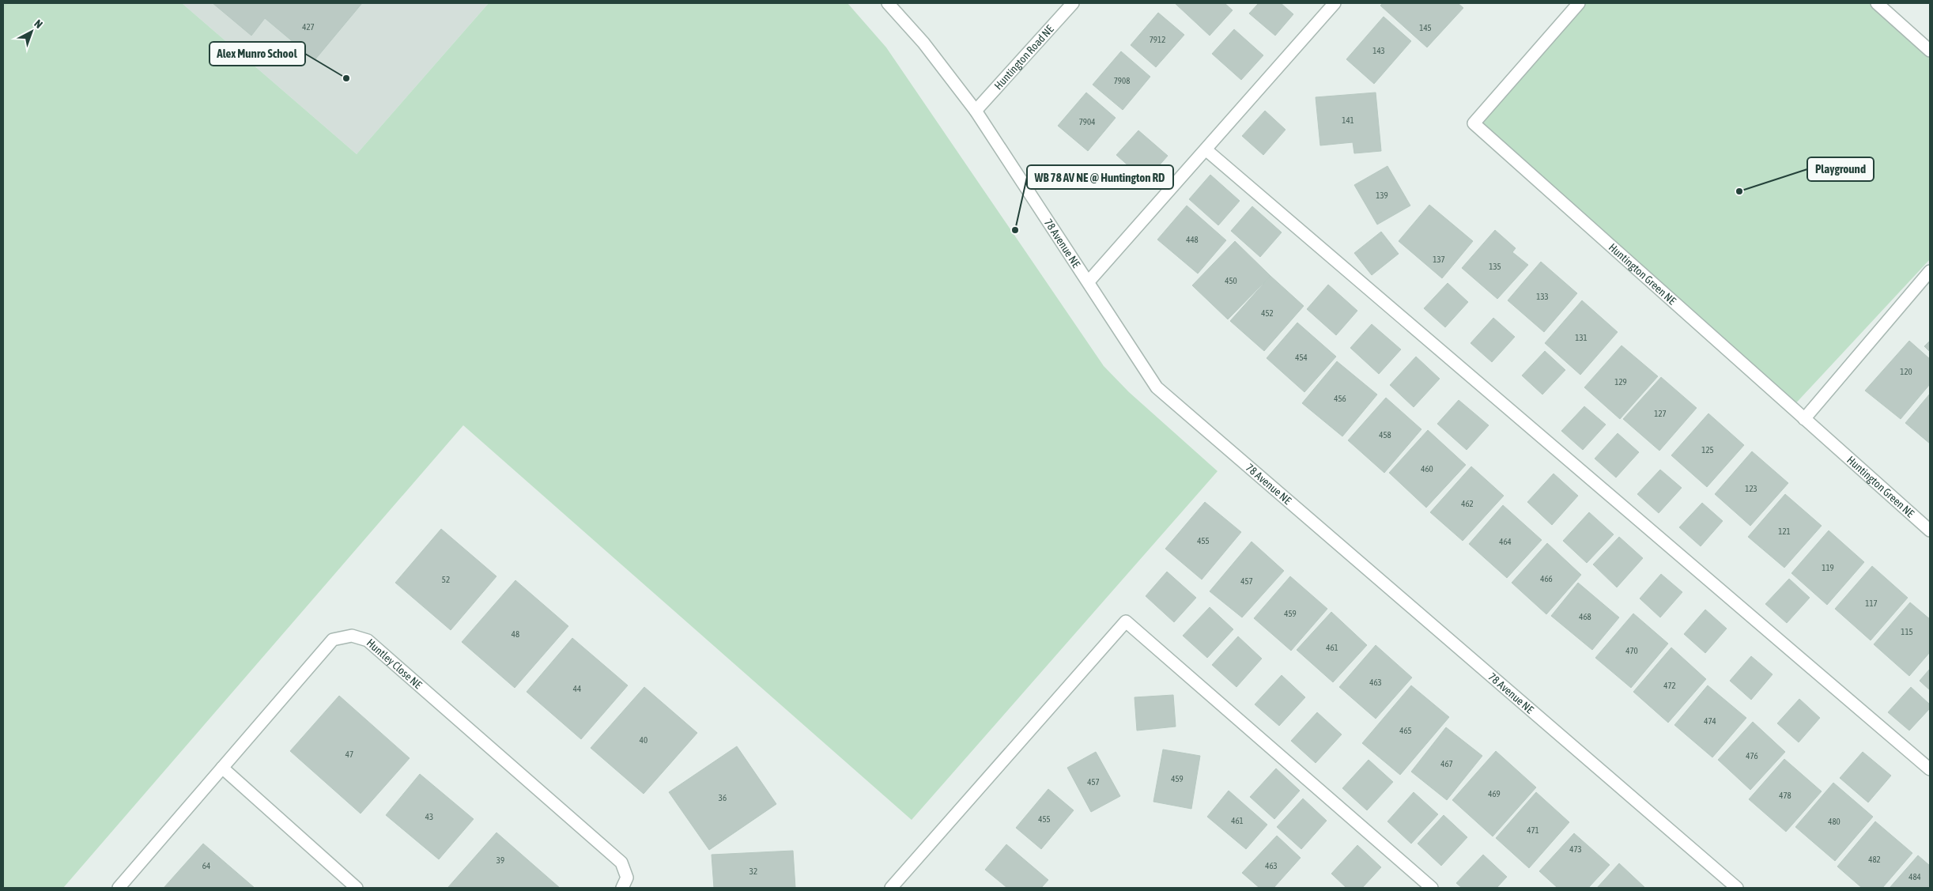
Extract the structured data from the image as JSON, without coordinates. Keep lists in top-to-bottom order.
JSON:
{
  "streets": {
    "street": [
      "Huntington Road NE",
      "78 Avenue NE",
      "Huntington Green NE",
      "Huntley Close NE"
    ]
  },
  "crossings": [
    ["Huntington Road NE", "78 Avenue NE"]
  ],
  "places": ["Alex Munro School", "Playground", "WB 78 AV NE @ Huntington RD"],
  "house_numbers": [
    "427",
    "145",
    "7912",
    "143",
    "7908",
    "141",
    "7904",
    "139",
    "448",
    "137",
    "135",
    "450",
    "133",
    "452",
    "131",
    "454",
    "120",
    "129",
    "456",
    "127",
    "458",
    "125",
    "460",
    "123",
    "462",
    "121",
    "455",
    "464",
    "119",
    "466",
    "52",
    "457",
    "117",
    "459",
    "468",
    "115",
    "48",
    "461",
    "470",
    "463",
    "472",
    "44",
    "474",
    "465",
    "40",
    "47",
    "476",
    "467",
    "459",
    "457",
    "469",
    "478",
    "36",
    "43",
    "455",
    "461",
    "480",
    "471",
    "473",
    "482",
    "39",
    "64",
    "463",
    "32",
    "484"
  ],
  "north": "top right"
}
